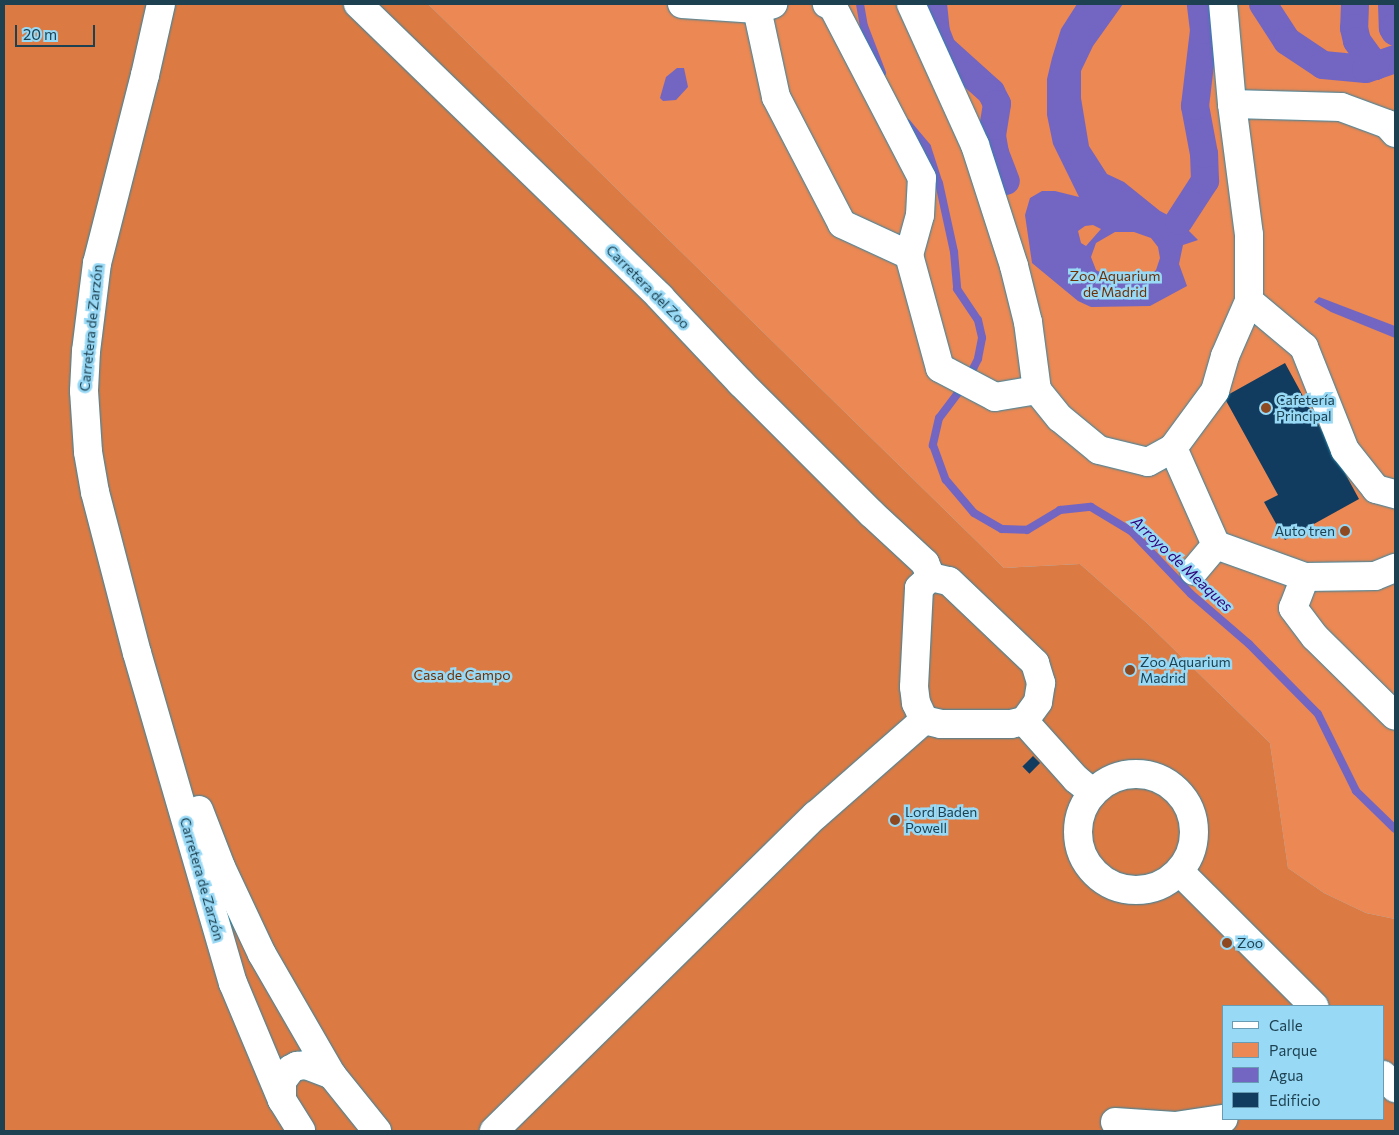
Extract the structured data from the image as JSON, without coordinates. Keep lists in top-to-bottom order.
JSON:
{
  "streets": {
    "street": ["Carretera del Zoo", "Carretera de Zarzón"]
  },
  "water": ["Arroyo de Meaques"],
  "parks": ["Zoo Aquarium de Madrid", "Casa de Campo"],
  "places": [
    "Cafetería Principal",
    "Auto tren",
    "Zoo Aquarium Madrid",
    "Lord Baden Powell",
    "Zoo"
  ],
  "legend": [
    "Calle",
    "Parque",
    "Agua",
    "Edificio"
  ],
  "scale_bar": "20 m"
}
